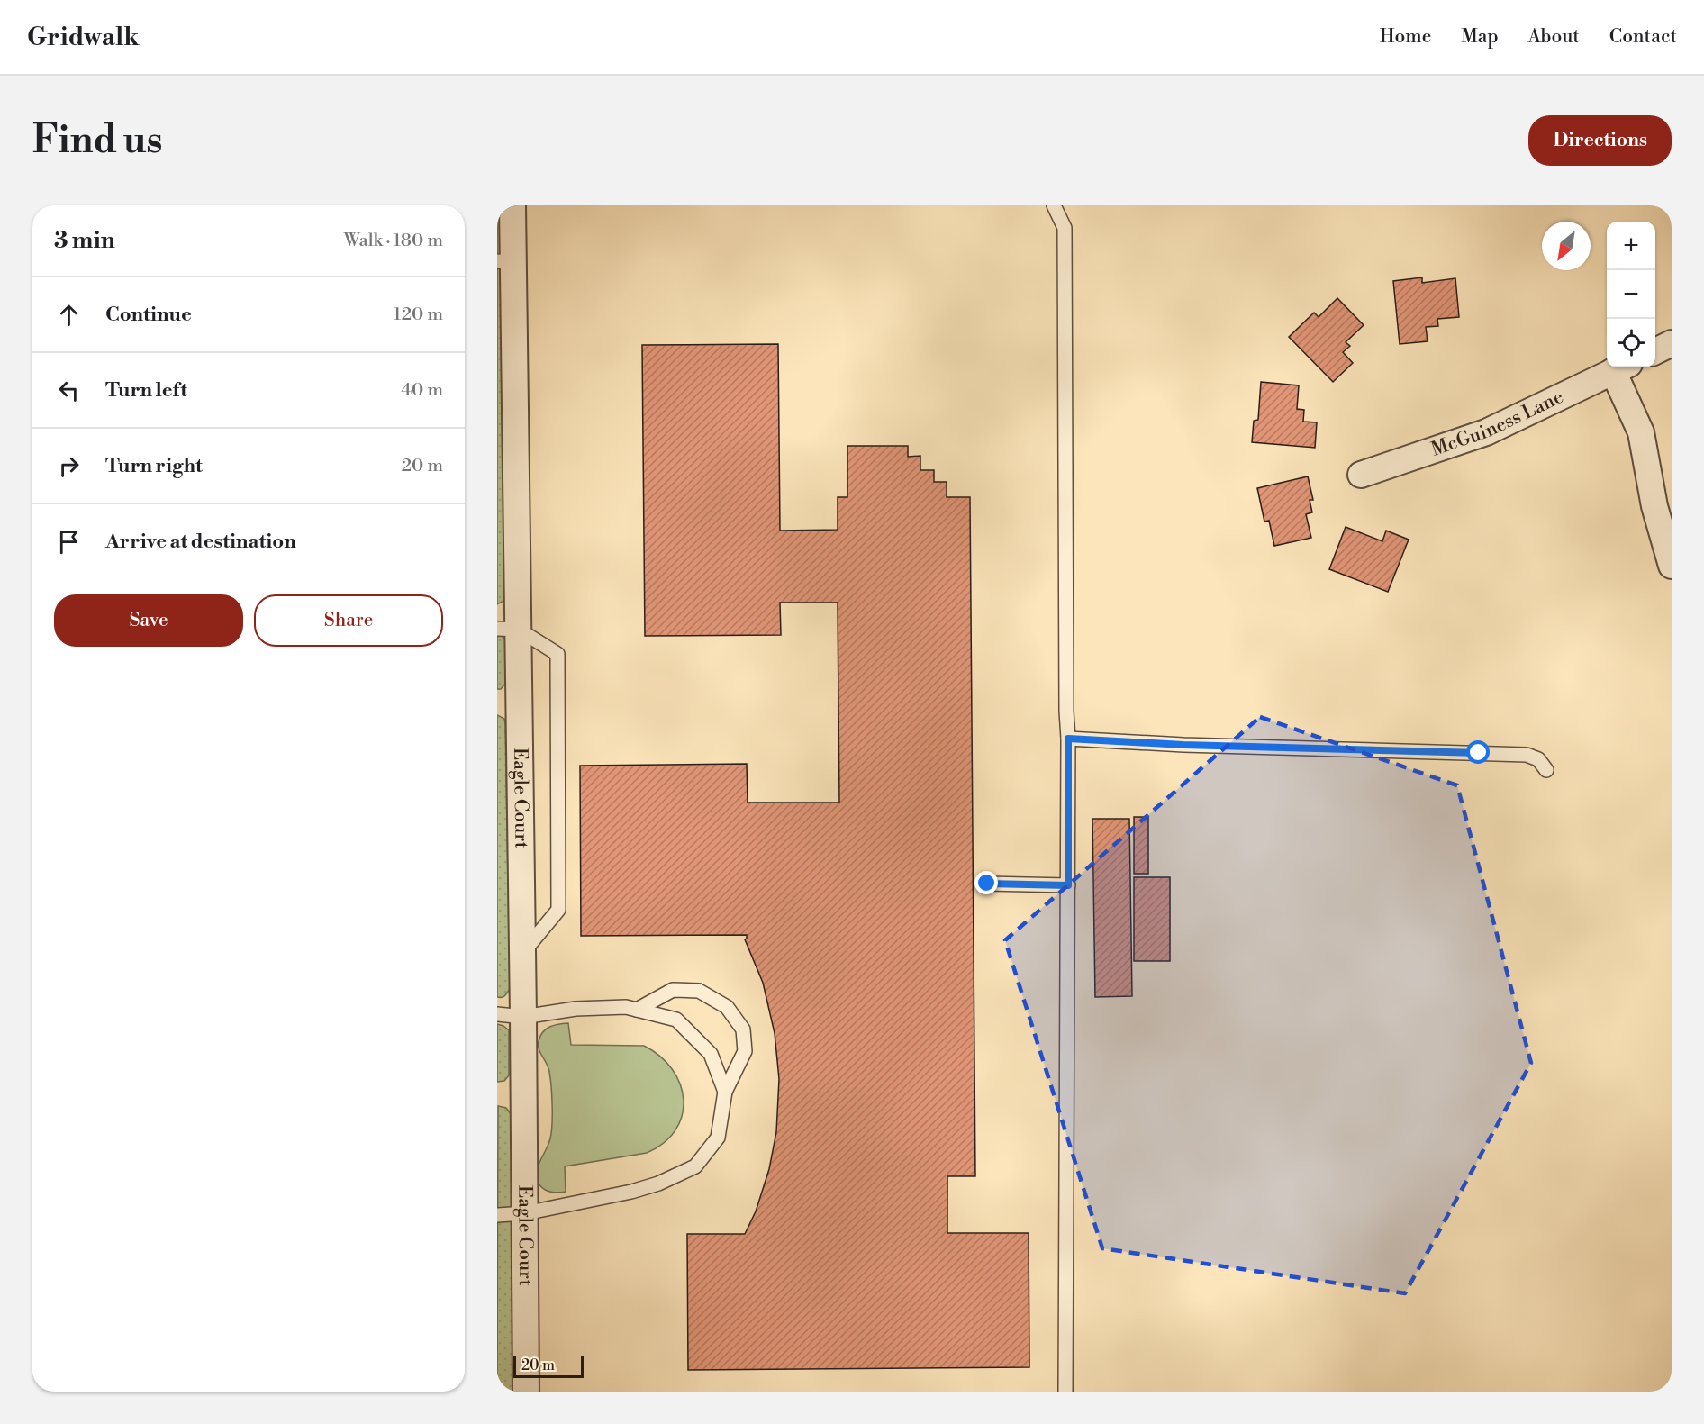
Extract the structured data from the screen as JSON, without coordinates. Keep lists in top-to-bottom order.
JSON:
{
  "streets": {
    "street": ["McGuiness Lane", "Eagle Court"]
  },
  "scale_bar": "20 m",
  "north": "bottom left",
  "page": {
    "header": "Gridwalk",
    "nav": [
      "Home",
      "Map",
      "About",
      "Contact"
    ],
    "buttons": [
      "Directions",
      ["Save", "Share"]
    ],
    "title": "Find us",
    "heading": ["3 min", "Walk · 180 m"],
    "map_buttons": ["+", "−"],
    "list": [
      ["Continue", "120 m"],
      ["Turn left", "40 m"],
      ["Turn right", "20 m"],
      "Arrive at destination"
    ],
    "scale": "20 m"
  }
}
